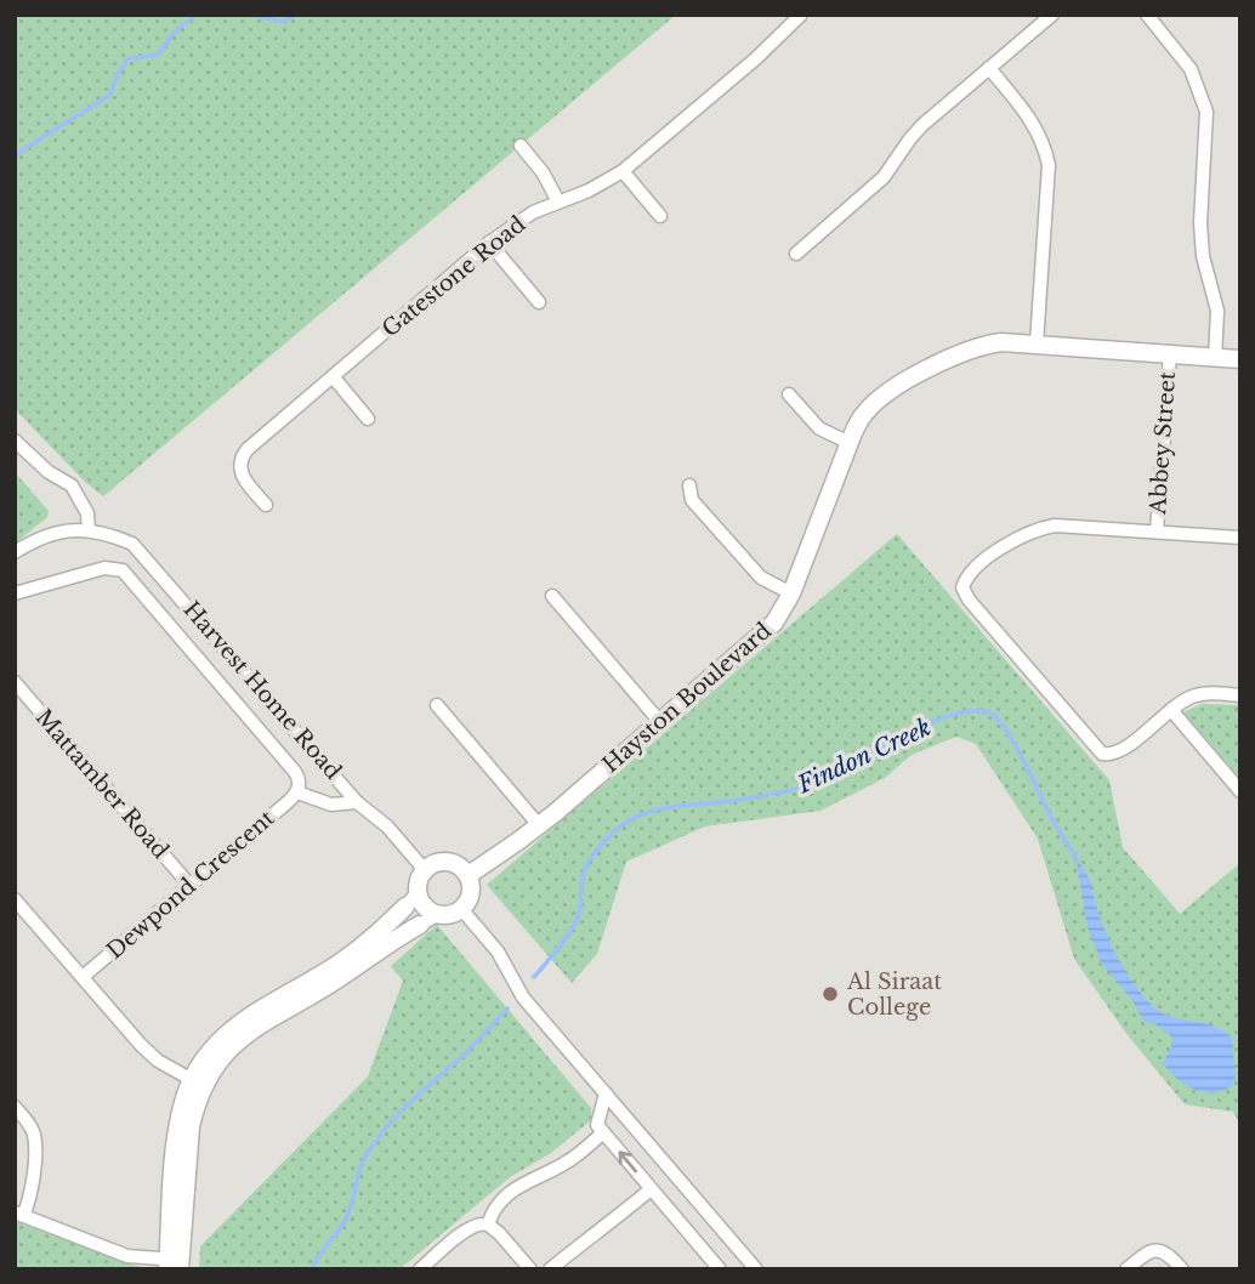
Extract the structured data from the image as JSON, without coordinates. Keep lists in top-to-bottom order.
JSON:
{
  "streets": {
    "street": [
      "Gatestone Road",
      "Abbey Street",
      "Harvest Home Road",
      "Hayston Boulevard",
      "Mattamber Road",
      "Dewpond Crescent"
    ]
  },
  "crossings": [
    ["Abbey Street", "Hayston Boulevard"],
    ["Harvest Home Road", "Hayston Boulevard"],
    ["Mattamber Road", "Dewpond Crescent"]
  ],
  "water": ["Findon Creek"],
  "places": ["Al Siraat College"]
}
